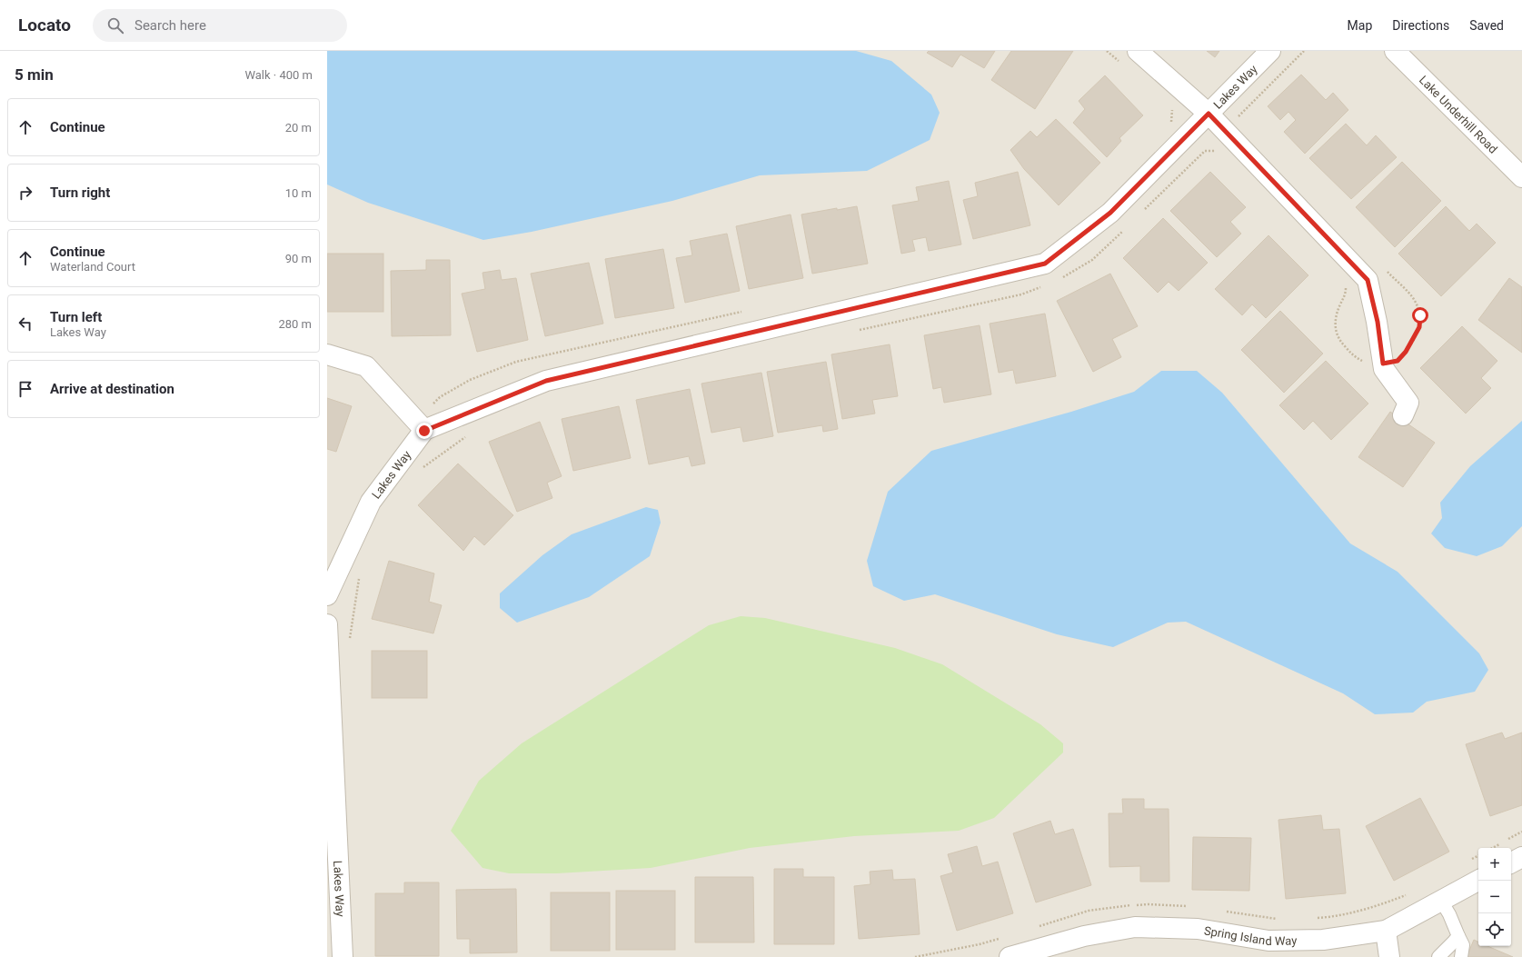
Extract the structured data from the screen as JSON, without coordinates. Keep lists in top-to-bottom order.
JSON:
{
  "streets": {
    "street": ["Lakes Way", "Lake Underhill Road", "Spring Island Way"]
  },
  "page": {
    "header": "Locato",
    "search": "Search here",
    "nav": ["Map", "Directions", "Saved"],
    "heading": ["5 min", "Walk · 400 m"],
    "list": [
      ["Continue", "20 m"],
      ["Turn right", "10 m"],
      ["Continue", "Waterland Court", "90 m"],
      ["Turn left", "Lakes Way", "280 m"],
      "Arrive at destination"
    ],
    "map_buttons": ["+", "−"]
  }
}
